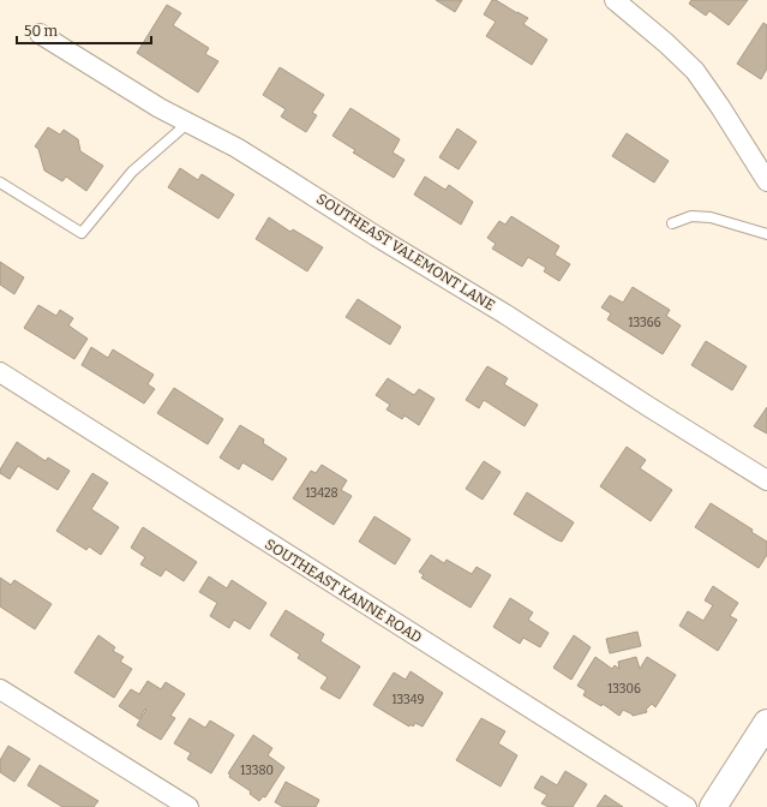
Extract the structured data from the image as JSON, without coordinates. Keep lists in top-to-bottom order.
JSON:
{
  "streets": {
    "street": ["SOUTHEAST VALEMONT LANE", "SOUTHEAST KANNE ROAD"]
  },
  "house_numbers": [
    "13366",
    "13428",
    "13306",
    "13349",
    "13380"
  ],
  "scale_bar": "50 m"
}
